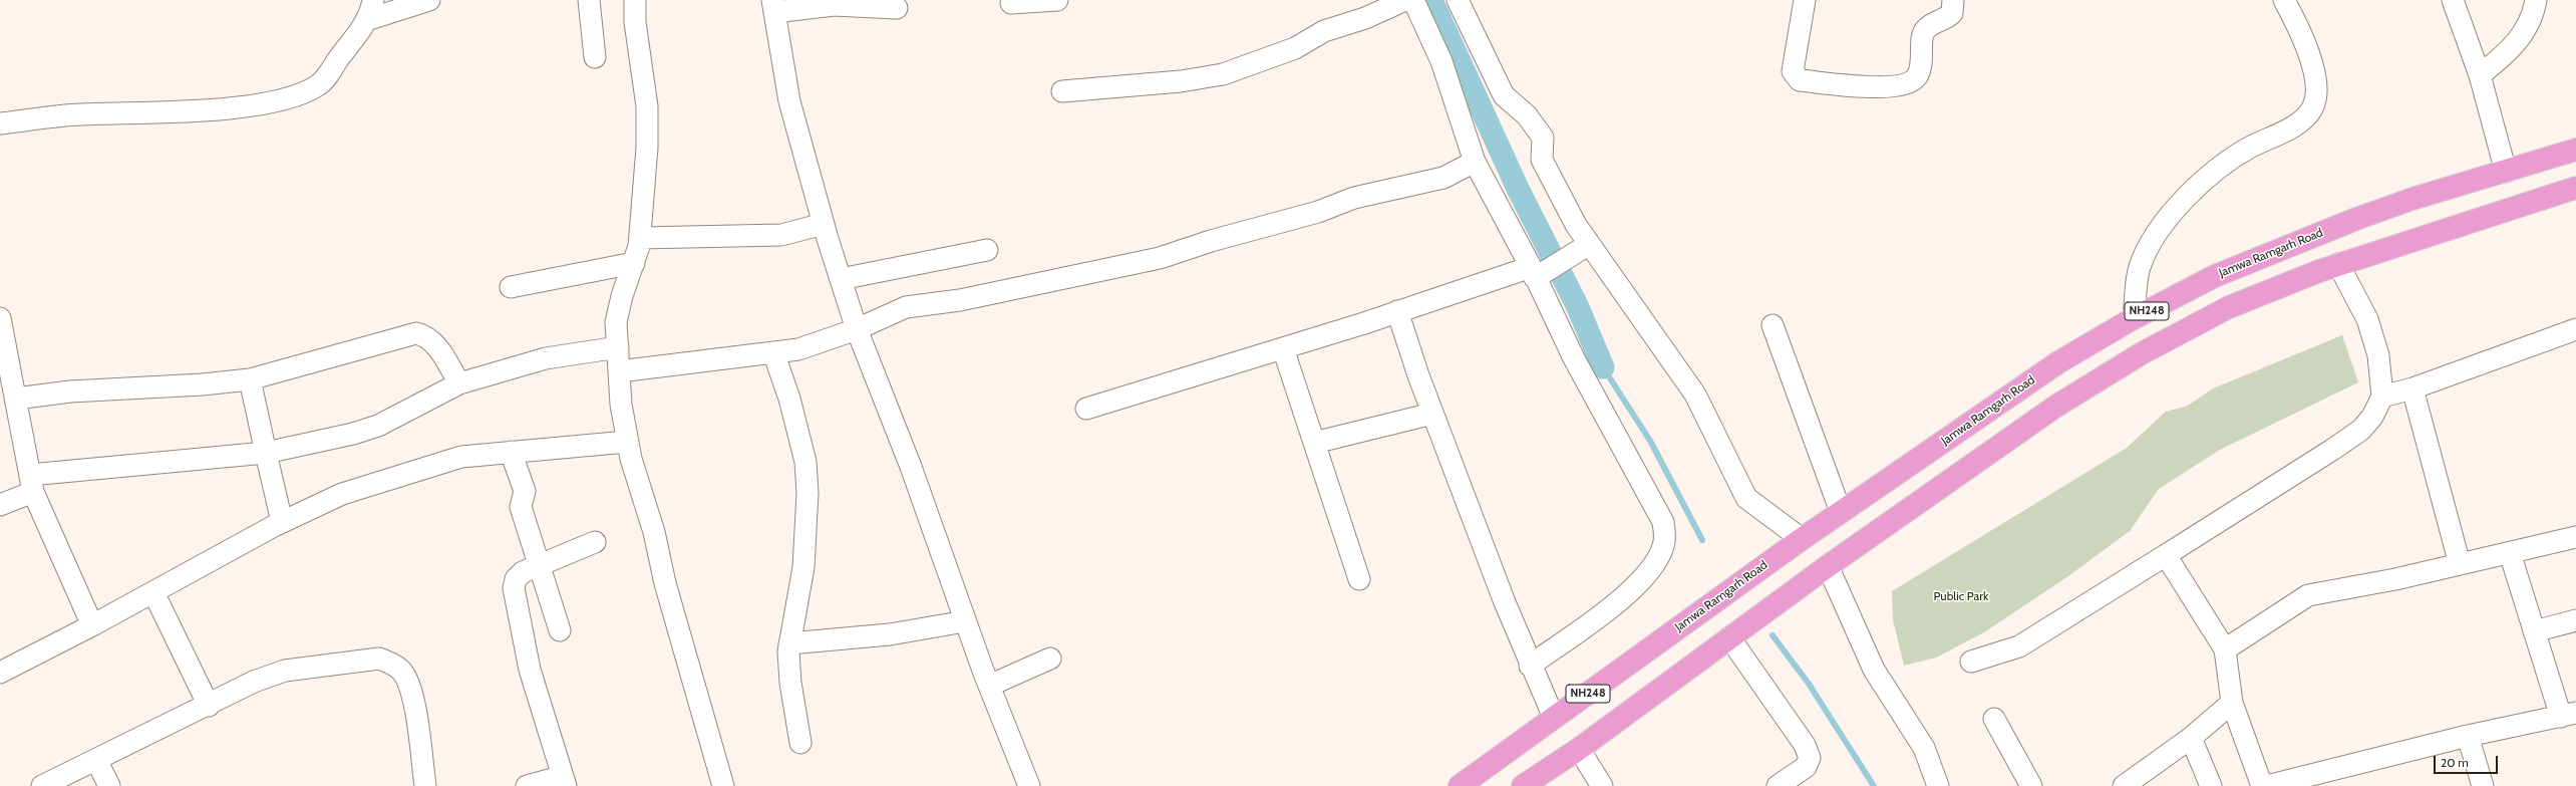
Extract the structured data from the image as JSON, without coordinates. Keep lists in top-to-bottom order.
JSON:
{
  "streets": {
    "highway": ["Jamwa Ramgarh Road", "NH248"]
  },
  "parks": ["Public Park"],
  "scale_bar": "20 m"
}
